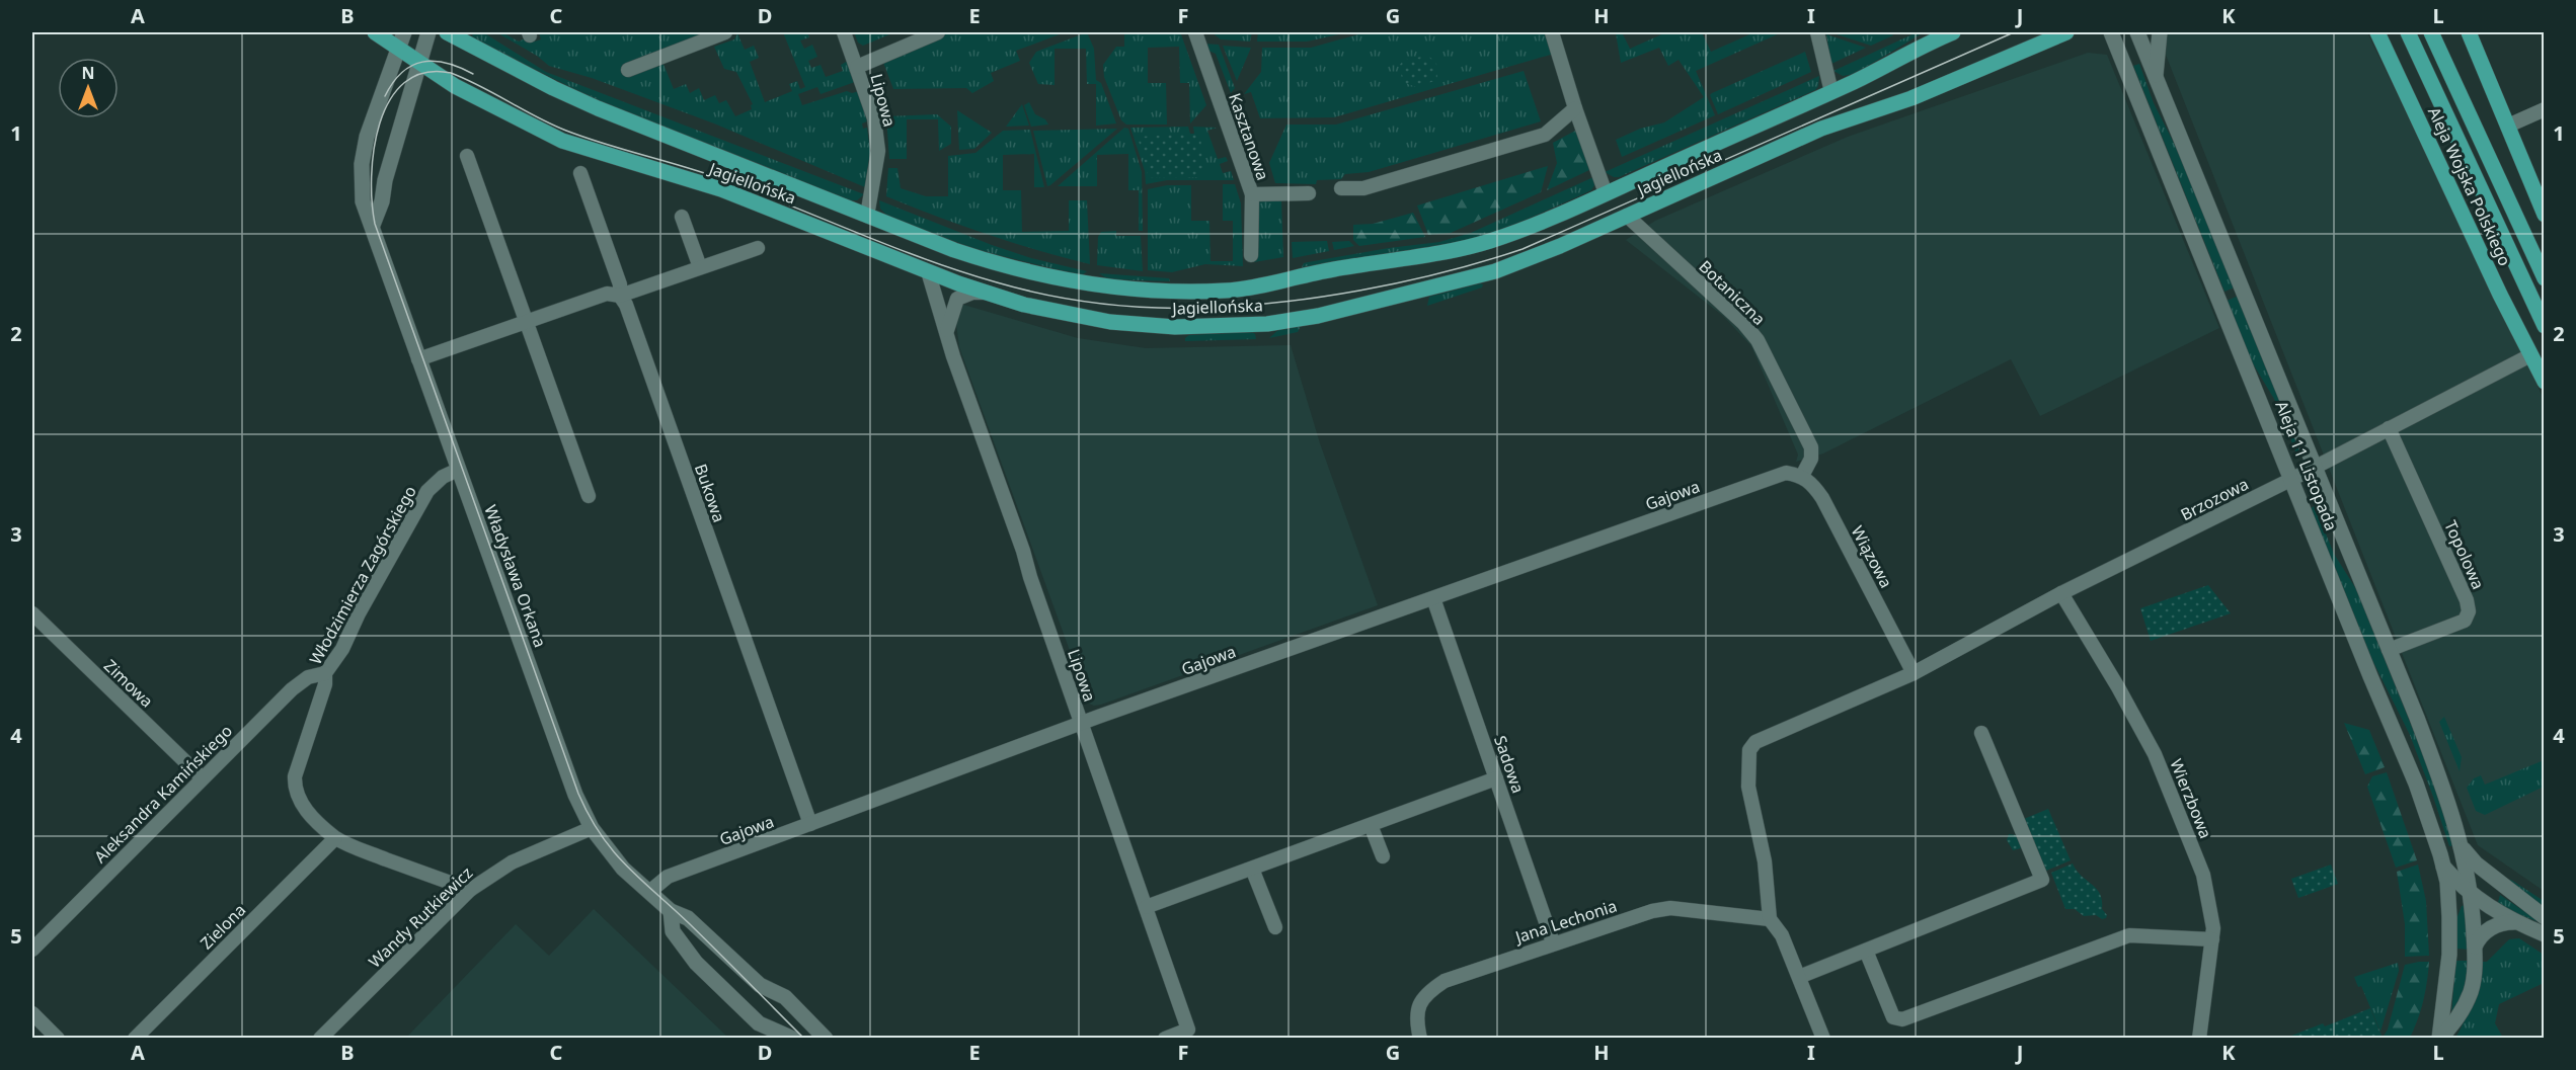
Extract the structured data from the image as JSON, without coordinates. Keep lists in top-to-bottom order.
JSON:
{
  "streets": {
    "main road": ["Jagiellońska", "Aleja Wojska Polskiego"],
    "street": [
      "Lipowa",
      "Kasztanowa",
      "Botaniczna",
      "Aleja 11 Listopada",
      "Bukowa",
      "Gajowa",
      "Brzozowa",
      "Topolowa",
      "Wiązowa",
      "Włodzimierza Zagórskiego",
      "Władysława Orkana",
      "Zimowa",
      "Sadowa",
      "Aleksandra Kamińskiego",
      "Wierzbowa",
      "Wandy Rutkiewicz",
      "Jana Lechonia",
      "Zielona"
    ]
  },
  "crossings": [
    ["Lipowa", "Jagiellońska"],
    ["Lipowa", "Gajowa"],
    ["Jagiellońska", "Botaniczna"],
    ["Jagiellońska", "Władysława Orkana"],
    ["Aleja Wojska Polskiego", "Brzozowa"],
    ["Botaniczna", "Gajowa"],
    ["Botaniczna", "Wiązowa"],
    ["Aleja 11 Listopada", "Brzozowa"],
    ["Aleja 11 Listopada", "Topolowa"],
    ["Bukowa", "Gajowa"],
    ["Gajowa", "Wiązowa"],
    ["Gajowa", "Władysława Orkana"],
    ["Gajowa", "Sadowa"],
    ["Brzozowa", "Topolowa"],
    ["Brzozowa", "Wiązowa"],
    ["Brzozowa", "Wierzbowa"],
    ["Brzozowa", "Jana Lechonia"],
    ["Włodzimierza Zagórskiego", "Władysława Orkana"],
    ["Włodzimierza Zagórskiego", "Aleksandra Kamińskiego"],
    ["Włodzimierza Zagórskiego", "Wandy Rutkiewicz"],
    ["Włodzimierza Zagórskiego", "Zielona"],
    ["Władysława Orkana", "Wandy Rutkiewicz"],
    ["Zimowa", "Aleksandra Kamińskiego"],
    ["Sadowa", "Jana Lechonia"]
  ],
  "north": "top",
  "grid": {
    "columns": [
      "A",
      "B",
      "C",
      "D",
      "E",
      "F",
      "G",
      "H",
      "I",
      "J",
      "K",
      "L"
    ],
    "rows": [
      "1",
      "2",
      "3",
      "4",
      "5"
    ]
  }
}
